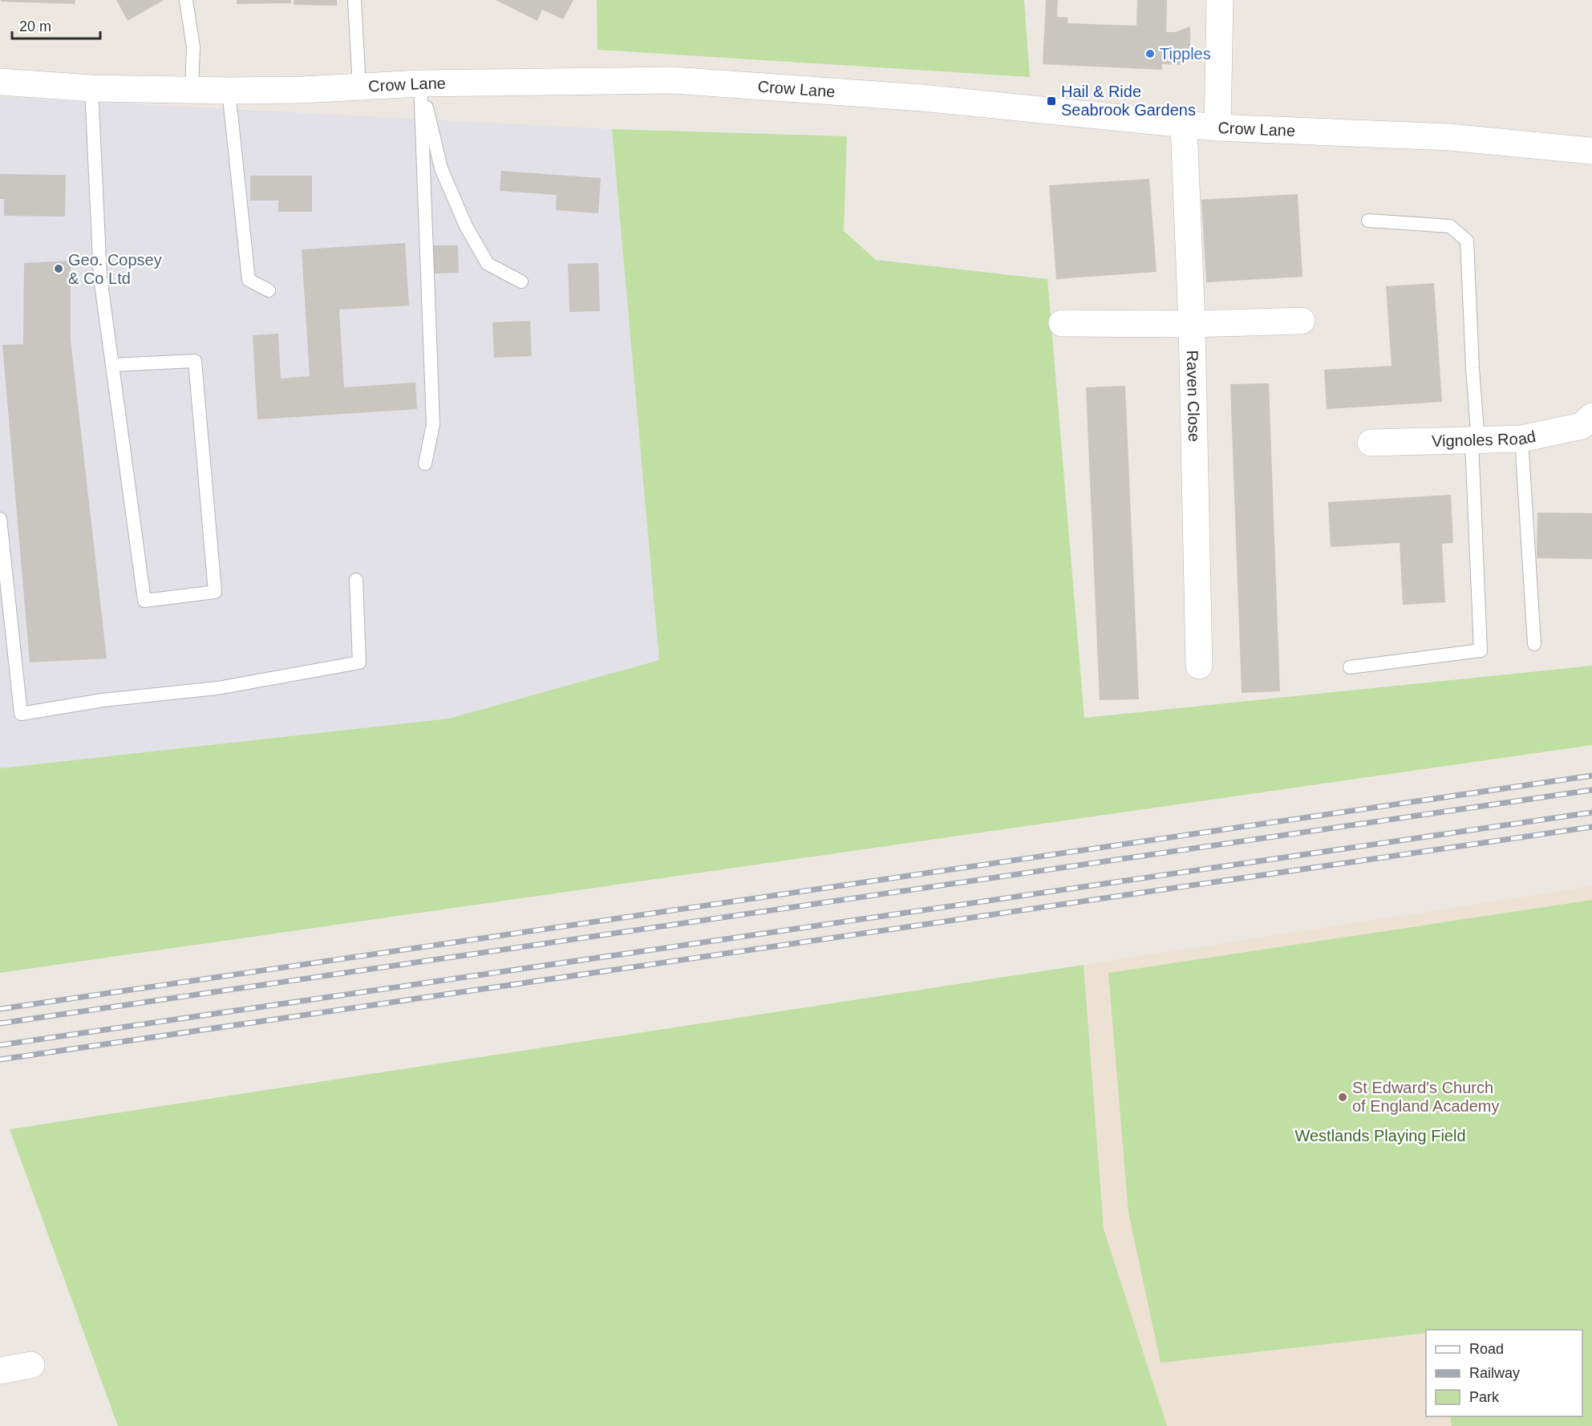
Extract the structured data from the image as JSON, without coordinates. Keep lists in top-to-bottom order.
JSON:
{
  "streets": {
    "street": ["Crow Lane", "Raven Close", "Vignoles Road"]
  },
  "crossings": [
    ["Crow Lane", "Raven Close"]
  ],
  "parks": ["Westlands Playing Field"],
  "places": {
    "other": ["Tipples", "Geo. Copsey & Co Ltd", "St Edward's Church of England Academy"],
    "transit": ["Hail & Ride Seabrook Gardens"]
  },
  "legend": ["Road", "Railway", "Park"],
  "scale_bar": "20 m"
}
